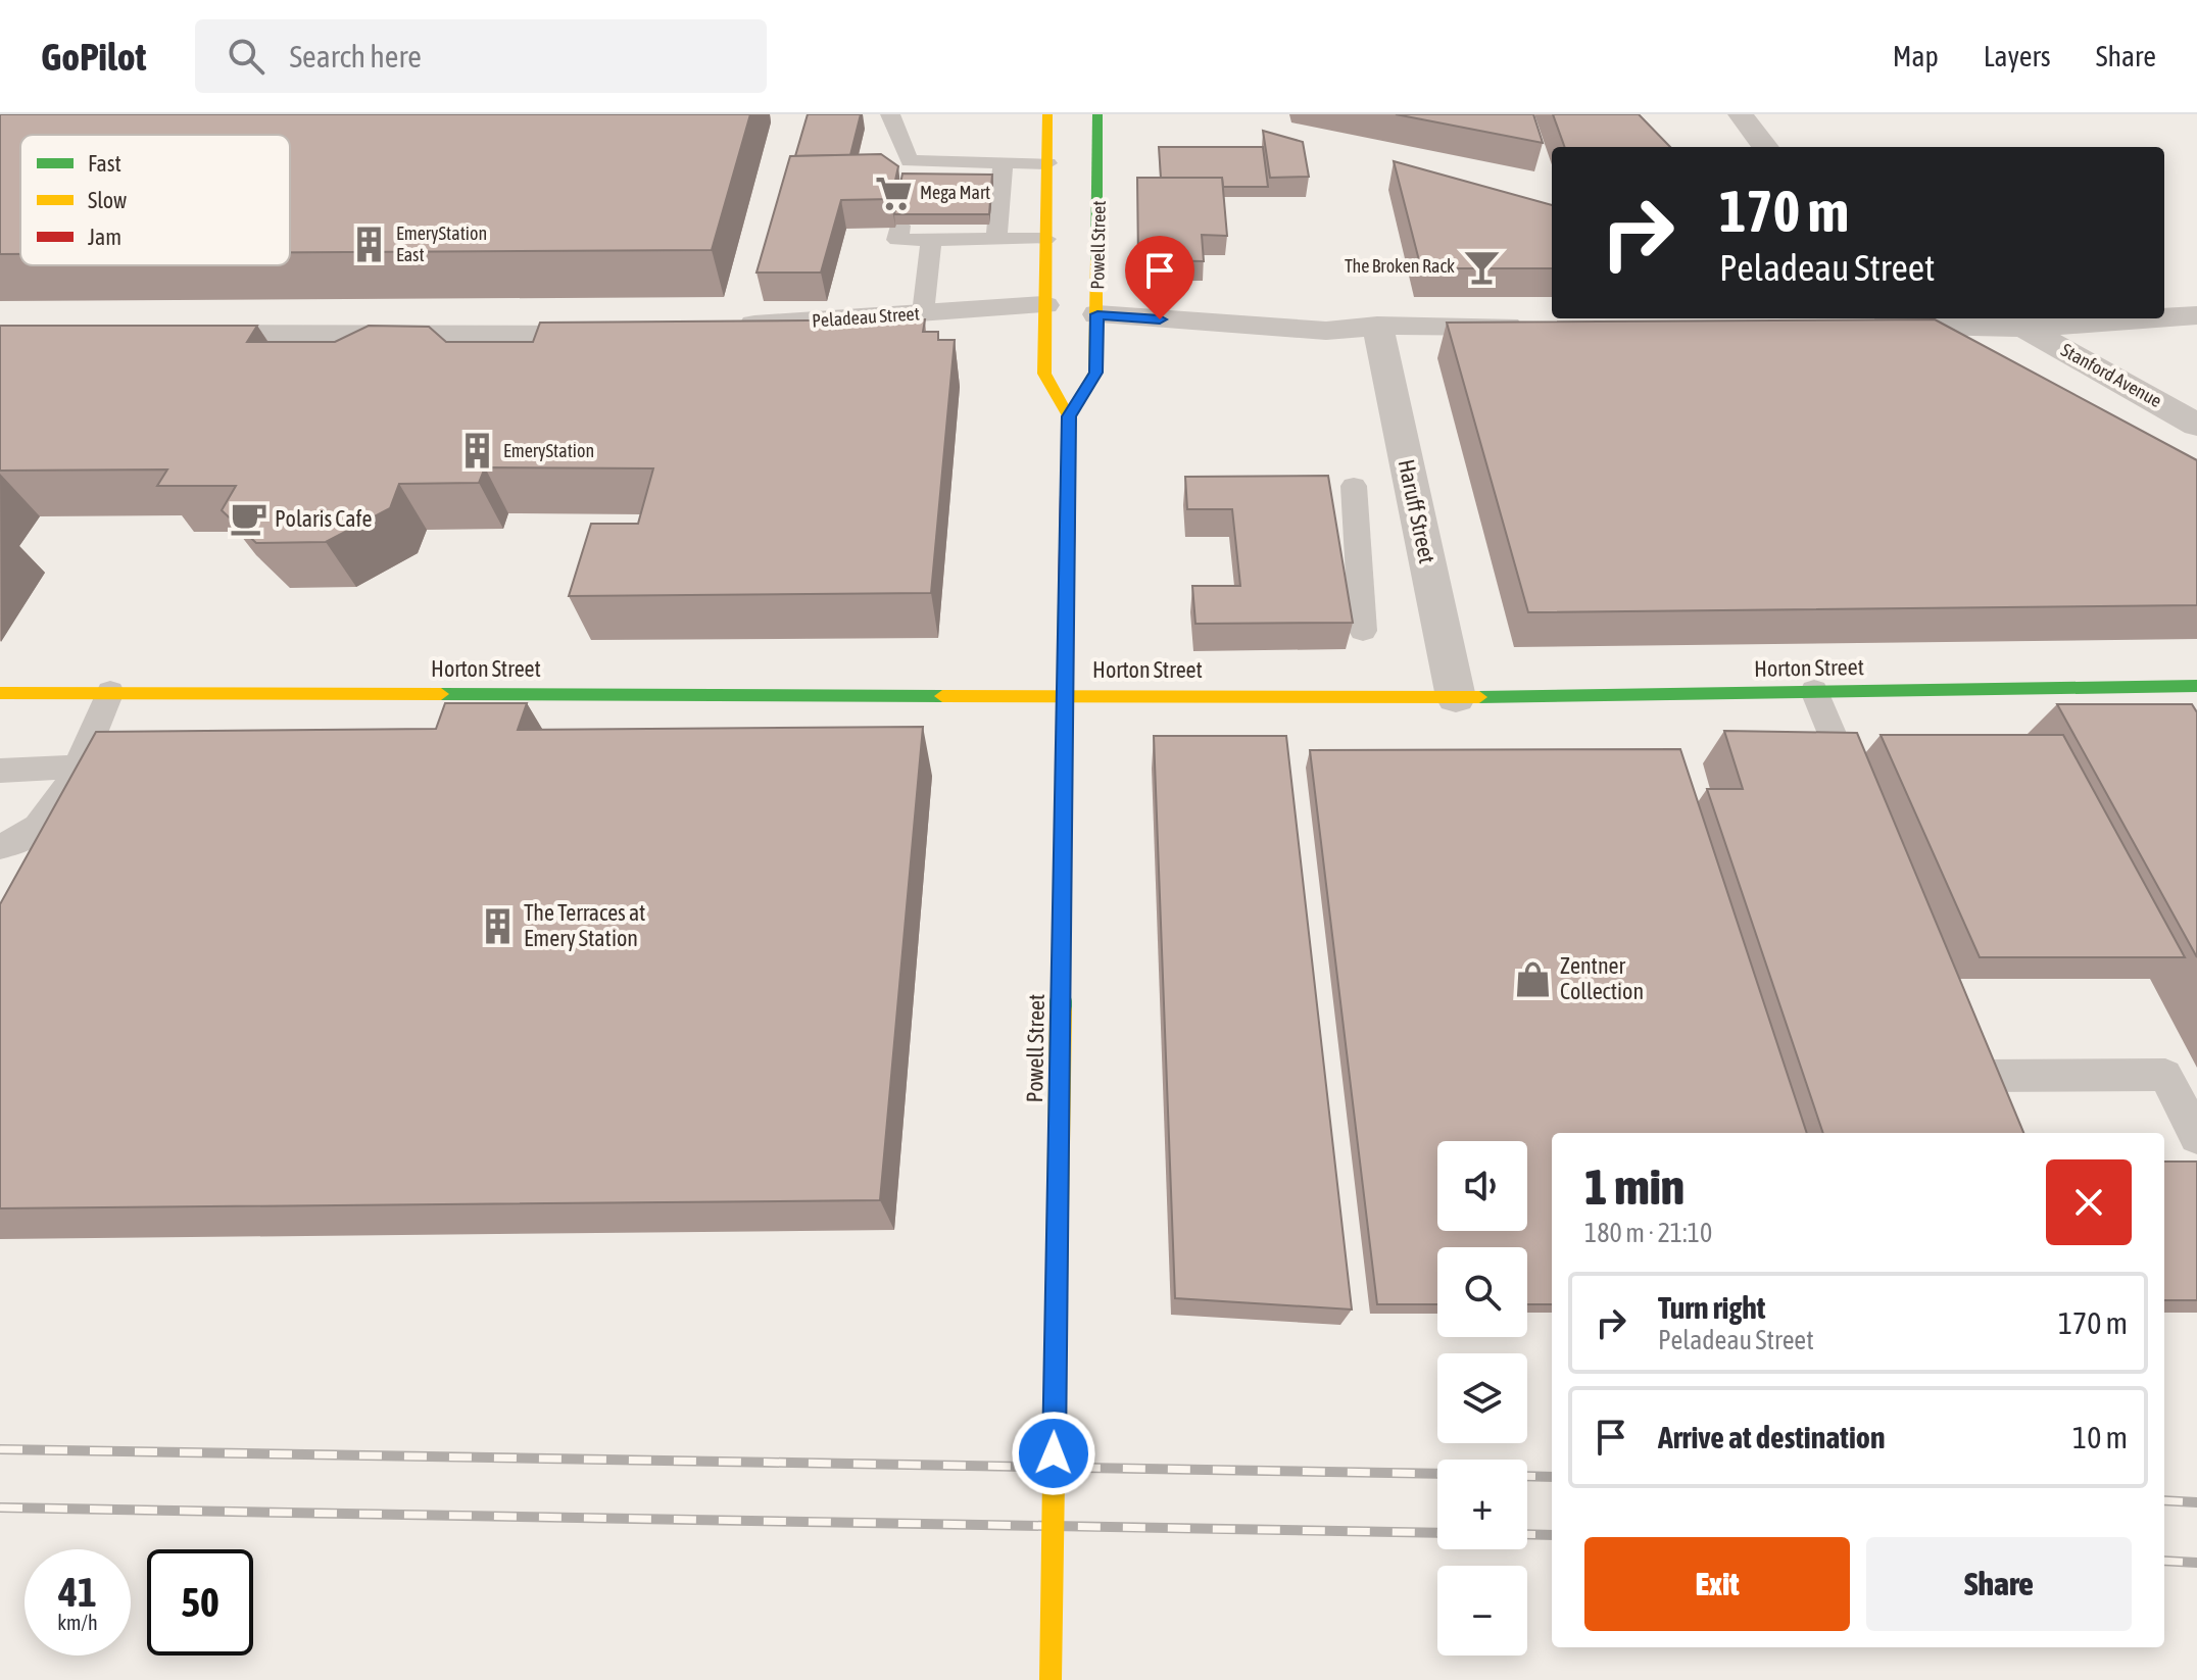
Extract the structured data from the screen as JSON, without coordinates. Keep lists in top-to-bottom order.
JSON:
{
  "streets": {
    "main road": ["Powell Street", "Horton Street"],
    "street": ["Peladeau Street", "Stanford Avenue", "Haruff Street"]
  },
  "crossings": [
    ["Haruff Street", "Horton Street"]
  ],
  "places": {
    "supermarket": ["Mega Mart"],
    "building": ["EmeryStation East", "EmeryStation", "The Terraces at Emery Station"],
    "bar": ["The Broken Rack"],
    "cafe": ["Polaris Cafe"],
    "shop": ["Zentner Collection"]
  },
  "legend": ["Fast", "Slow", "Jam"],
  "page": {
    "header": "GoPilot",
    "search": "Search here",
    "nav": ["Map", "Layers", "Share"],
    "turn": ["170 m", "Peladeau Street"],
    "heading": ["1 min", "180 m · 21:10"],
    "map_buttons": ["+", "−"],
    "list": [
      {
        "name": "Turn right",
        "note": "Peladeau Street",
        "value": "170 m"
      },
      {
        "name": "Arrive at destination",
        "value": "10 m"
      }
    ],
    "buttons": ["Exit", "Share"],
    "speed": "41 km/h",
    "limit": "50"
  }
}
